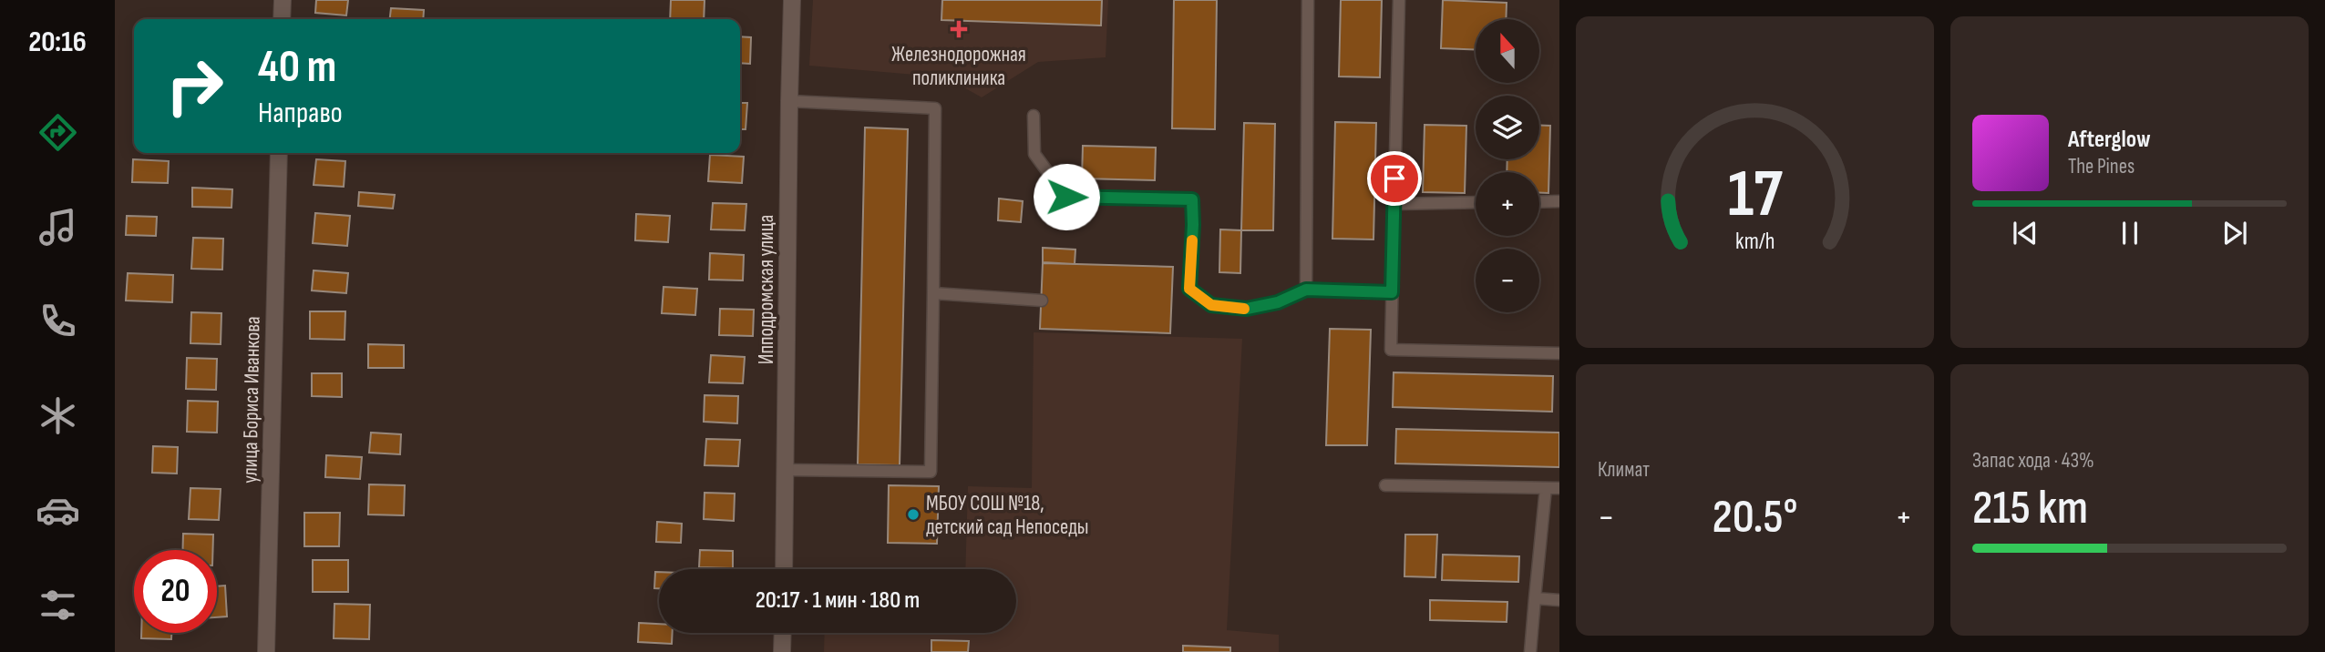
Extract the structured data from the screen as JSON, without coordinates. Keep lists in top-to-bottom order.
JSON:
{
  "streets": {
    "street": ["Ипподромская улица", "улица Бориса Иванкова"]
  },
  "places": {
    "health": ["Железнодорожная поликлиника"],
    "other": ["МБОУ СОШ №18, детский сад Непоседы"]
  },
  "north": "top",
  "page": {
    "tabs": "20:16",
    "map_buttons": ["+", "−"],
    "turn": ["40 m", "Направо"],
    "song": ["Afterglow", "The Pines"],
    "tile": [
      "Климат",
      ["Запас хода · 43%", "215 km"]
    ],
    "heat": ["−", "20.5°", "+"],
    "limit": "20",
    "trip": "20:17 · 1 мин · 180 m",
    "gauge": ["17", "km/h"]
  }
}
